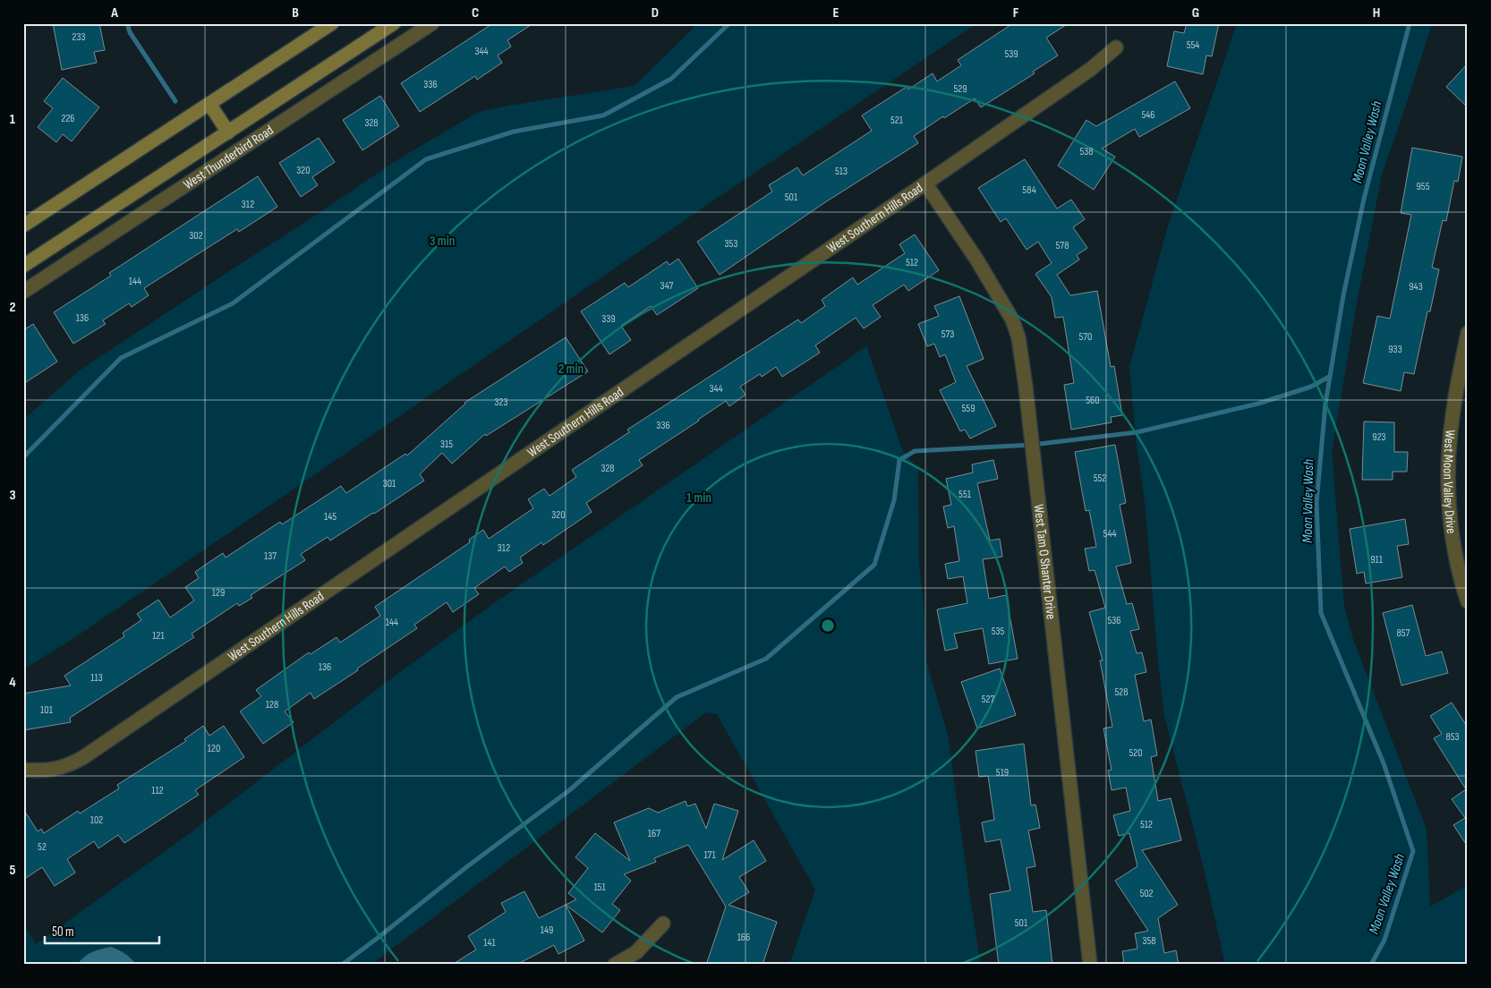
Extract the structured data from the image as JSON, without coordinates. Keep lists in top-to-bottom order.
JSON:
{
  "streets": {
    "main road": ["West Thunderbird Road"],
    "street": ["West Southern Hills Road", "West Moon Valley Drive", "West Tam O Shanter Drive"]
  },
  "crossings": [
    ["West Southern Hills Road", "West Tam O Shanter Drive"]
  ],
  "water": ["Moon Valley Wash"],
  "house_numbers": [
    "233",
    "554",
    "344",
    "539",
    "336",
    "529",
    "546",
    "226",
    "521",
    "328",
    "538",
    "320",
    "513",
    "955",
    "584",
    "501",
    "312",
    "302",
    "353",
    "578",
    "512",
    "144",
    "347",
    "943",
    "136",
    "339",
    "573",
    "570",
    "933",
    "344",
    "560",
    "323",
    "559",
    "336",
    "923",
    "315",
    "328",
    "552",
    "301",
    "551",
    "320",
    "145",
    "544",
    "312",
    "137",
    "911",
    "129",
    "536",
    "144",
    "535",
    "857",
    "121",
    "136",
    "113",
    "528",
    "527",
    "128",
    "101",
    "853",
    "120",
    "520",
    "519",
    "112",
    "102",
    "512",
    "167",
    "52",
    "171",
    "151",
    "502",
    "501",
    "149",
    "166",
    "358",
    "141"
  ],
  "scale_bar": "50 m",
  "grid": {
    "columns": [
      "A",
      "B",
      "C",
      "D",
      "E",
      "F",
      "G",
      "H"
    ],
    "rows": [
      "1",
      "2",
      "3",
      "4",
      "5"
    ]
  },
  "rings": ["3 min", "2 min", "1 min"]
}
